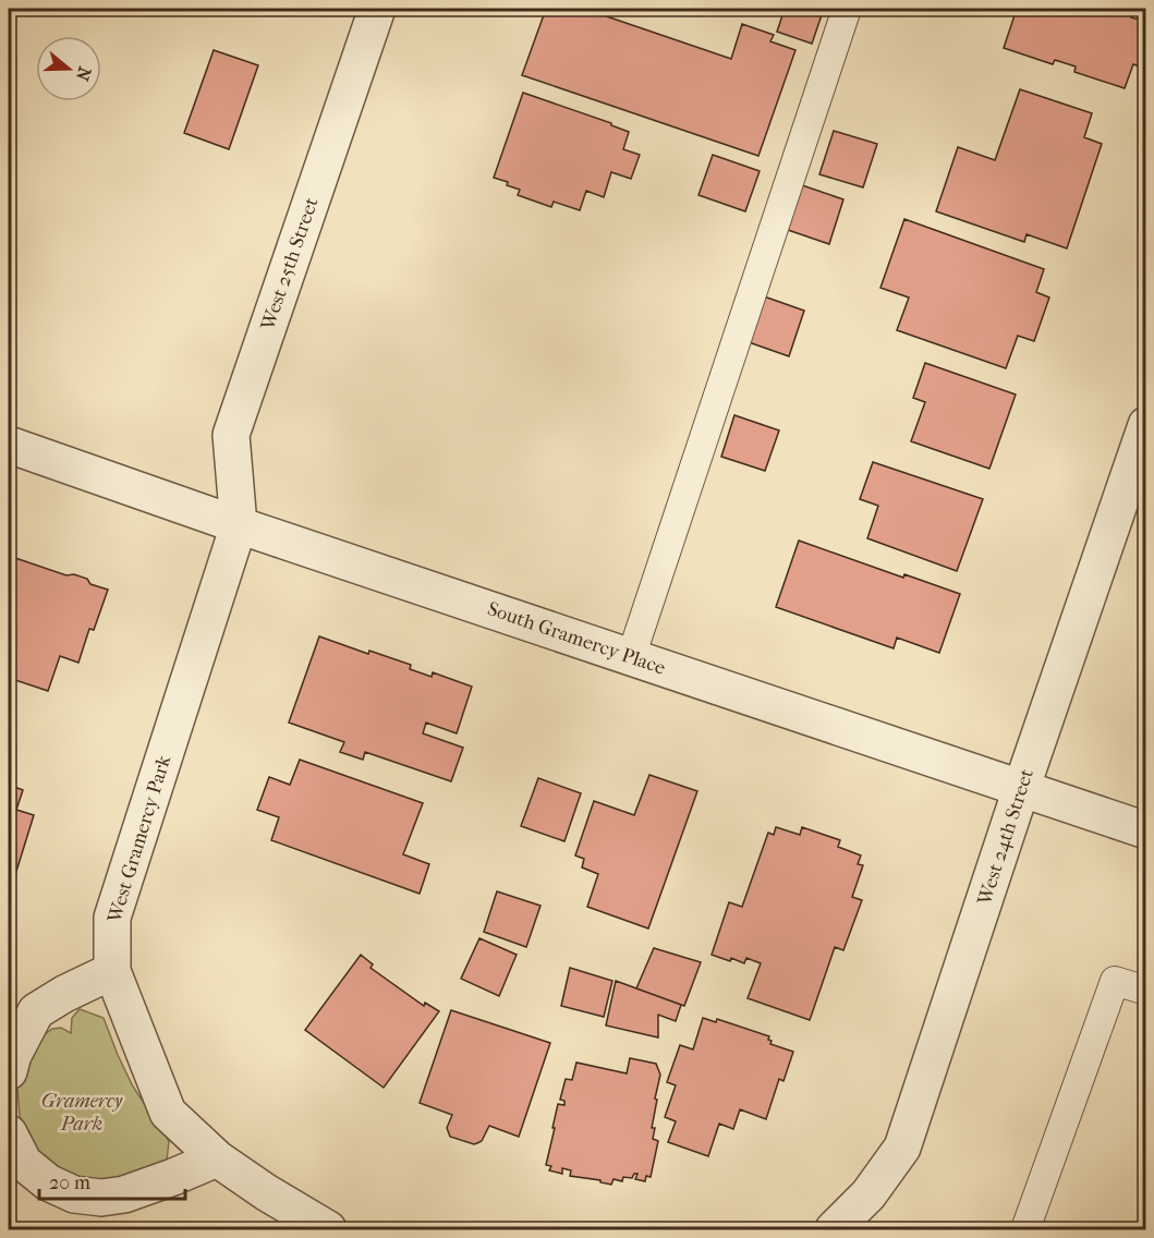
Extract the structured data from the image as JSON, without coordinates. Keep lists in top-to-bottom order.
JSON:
{
  "streets": {
    "street": [
      "West 25th Street",
      "South Gramercy Place",
      "West 24th Street",
      "West Gramercy Park"
    ]
  },
  "crossings": [
    ["West 25th Street", "South Gramercy Place"],
    ["West 25th Street", "West Gramercy Park"],
    ["South Gramercy Place", "West 24th Street"],
    ["South Gramercy Place", "West Gramercy Park"]
  ],
  "parks": ["Gramercy Park"],
  "scale_bar": "20 m",
  "north": "right"
}
